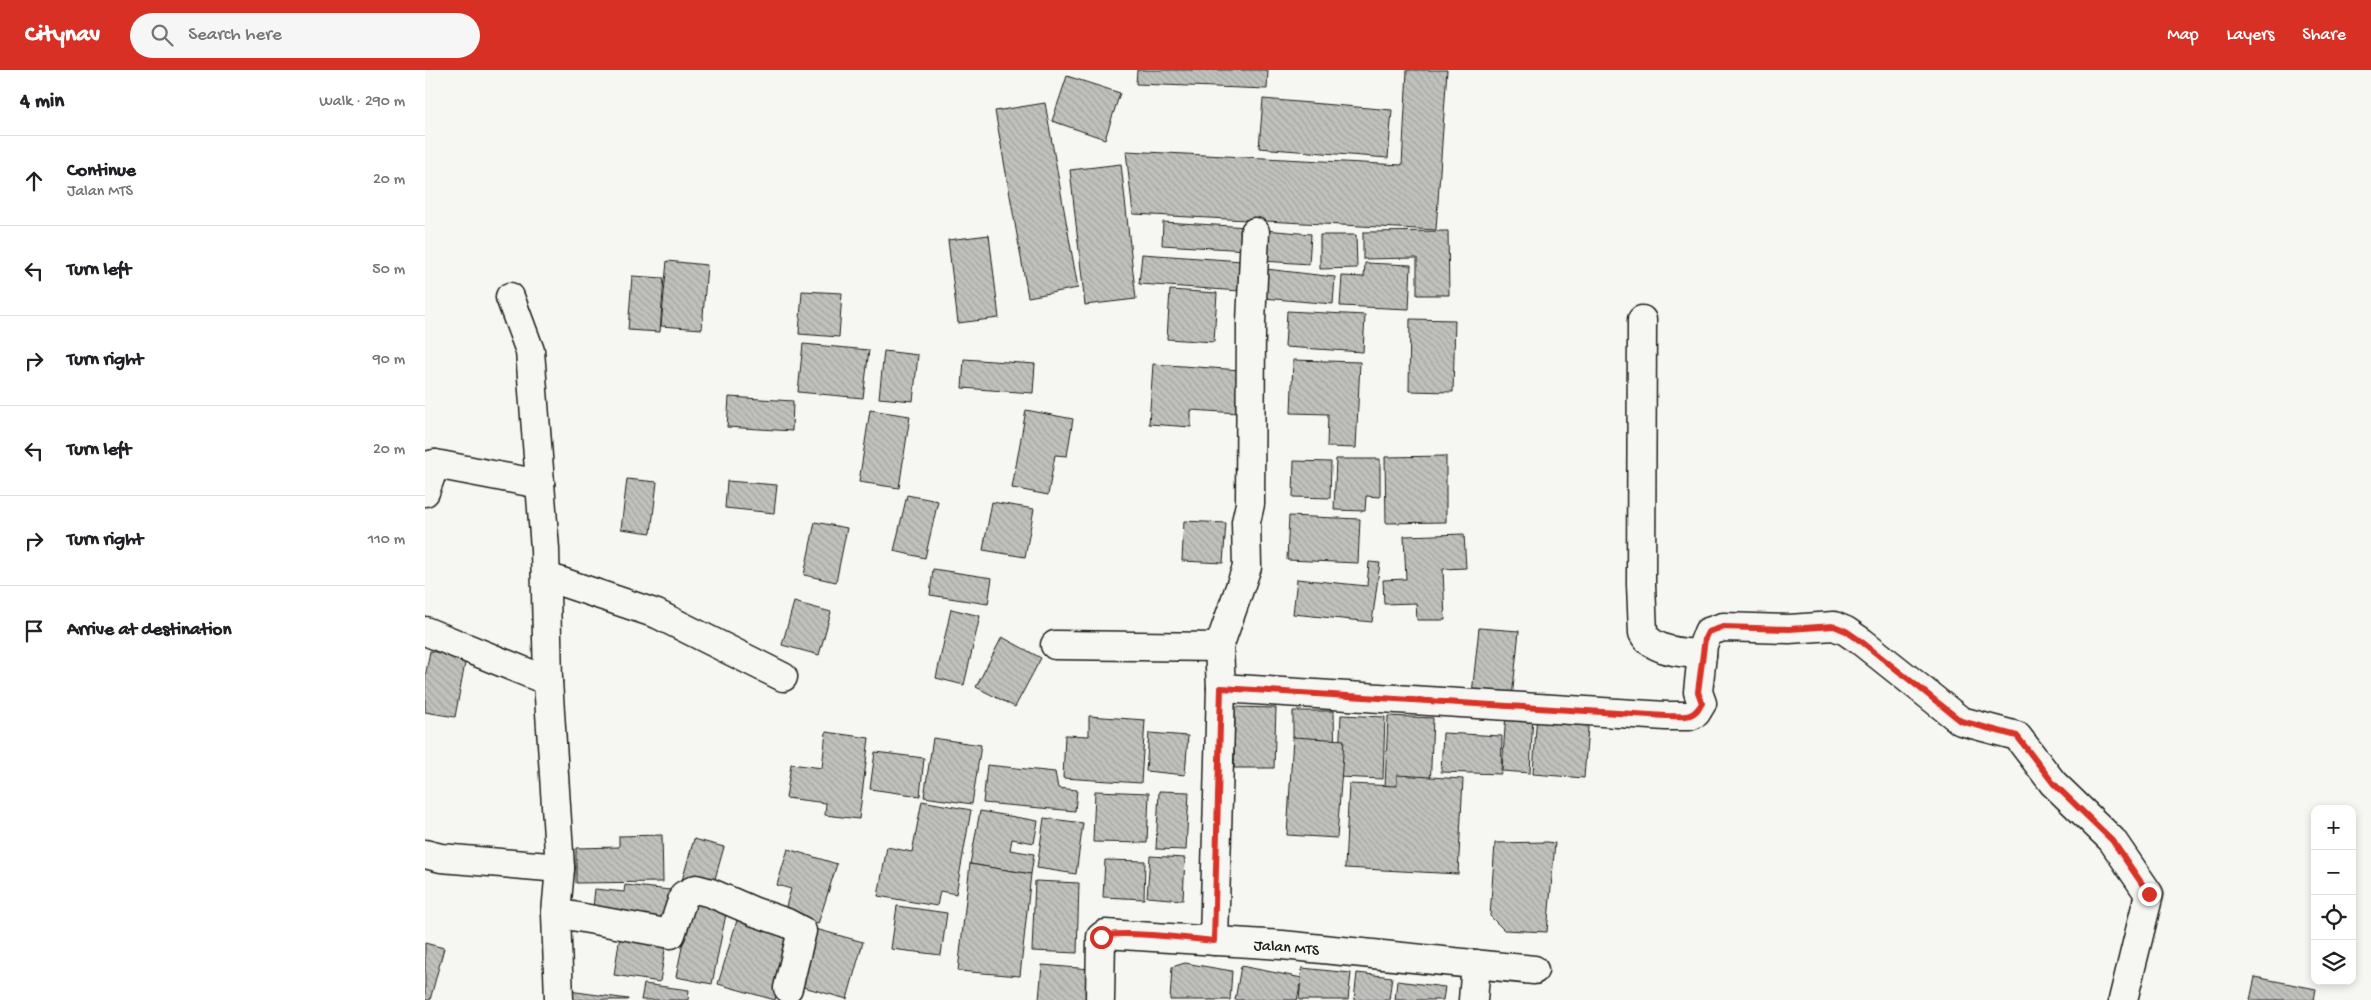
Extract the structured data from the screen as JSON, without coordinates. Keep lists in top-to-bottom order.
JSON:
{
  "streets": {
    "street": ["Jalan MTS"]
  },
  "page": {
    "header": "Citynav",
    "search": "Search here",
    "nav": ["Map", "Layers", "Share"],
    "heading": ["4 min", "Walk · 290 m"],
    "list": [
      ["Continue", "Jalan MTS", "20 m"],
      ["Turn left", "50 m"],
      ["Turn right", "90 m"],
      ["Turn left", "20 m"],
      ["Turn right", "110 m"],
      "Arrive at destination"
    ],
    "map_buttons": ["+", "−"]
  }
}
